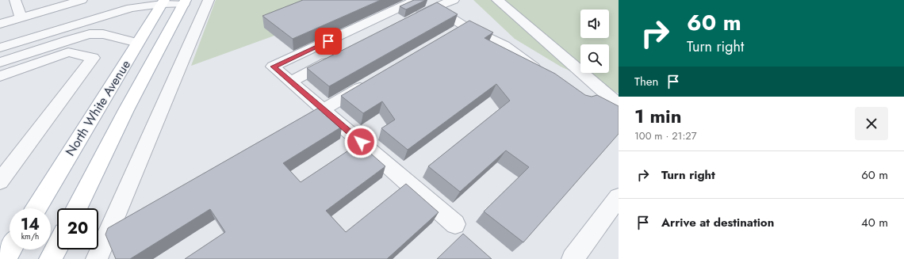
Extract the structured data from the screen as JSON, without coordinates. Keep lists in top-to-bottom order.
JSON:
{
  "streets": {
    "main road": ["North White Avenue"]
  },
  "page": {
    "turn": ["60 m", "Turn right"],
    "then": "Then",
    "heading": ["1 min", "100 m · 21:27"],
    "list": [
      {
        "name": "Turn right",
        "value": "60 m"
      },
      {
        "name": "Arrive at destination",
        "value": "40 m"
      }
    ],
    "speed": "14 km/h",
    "limit": "20"
  }
}
